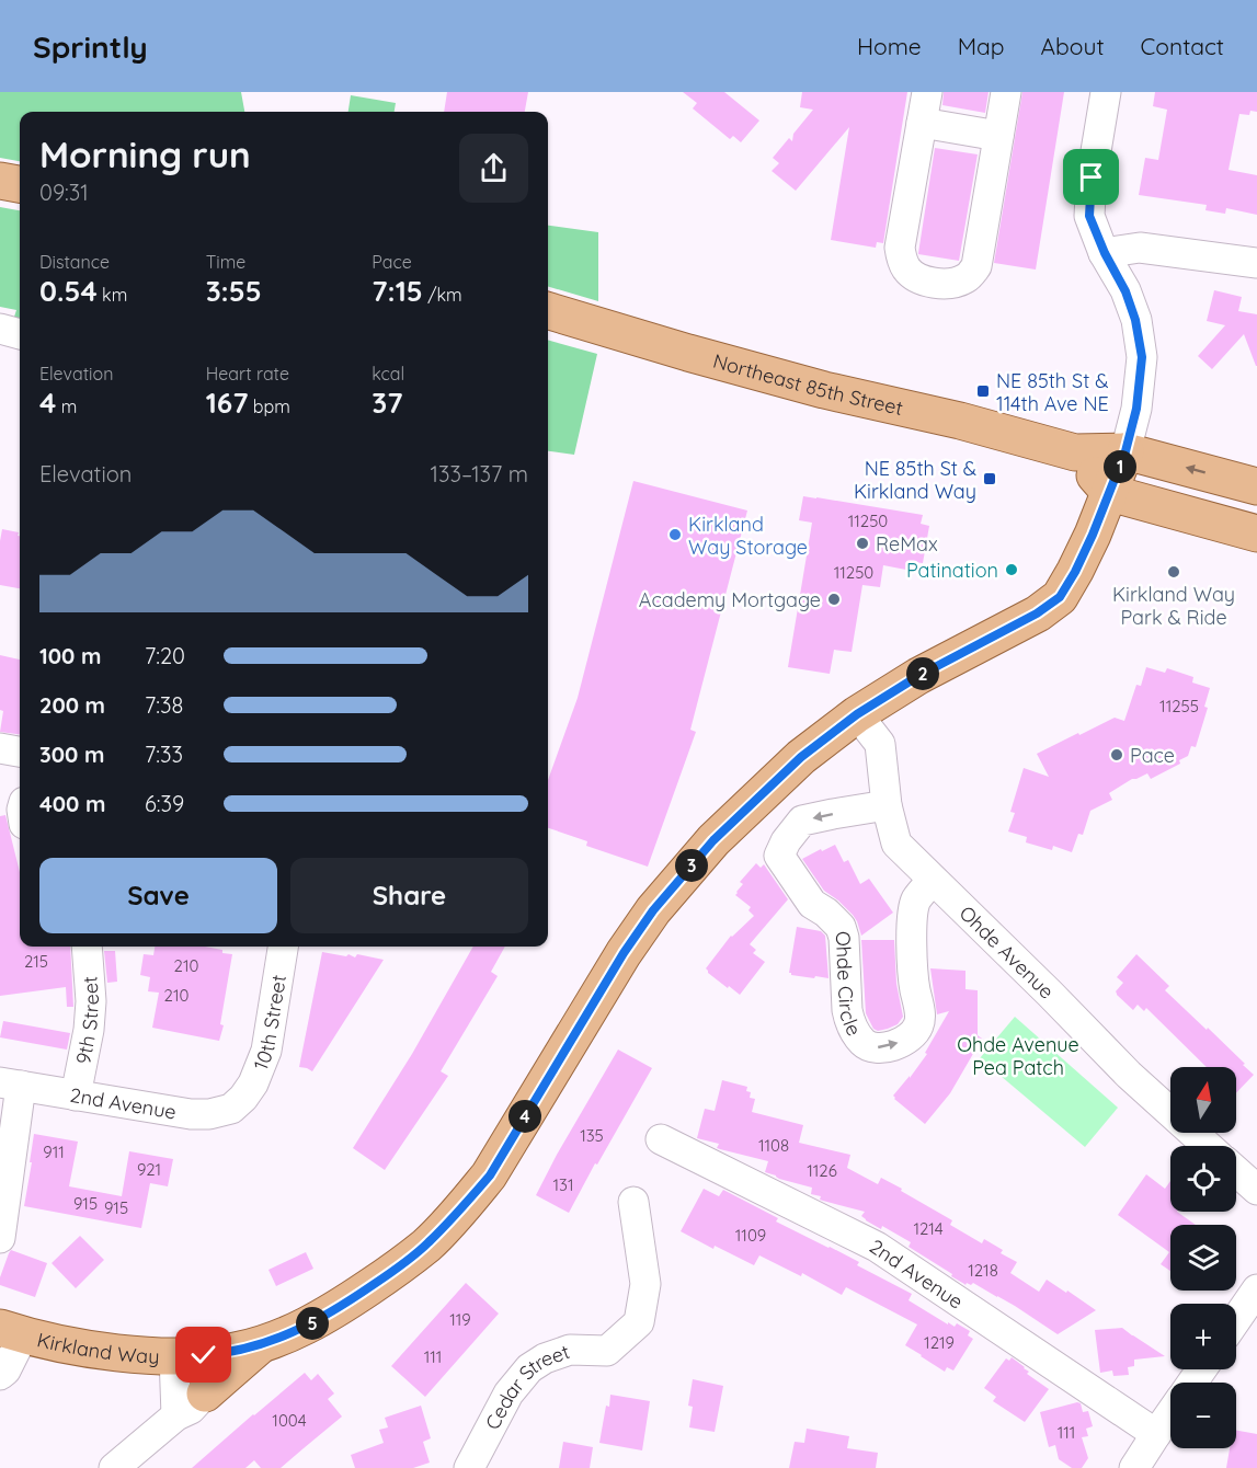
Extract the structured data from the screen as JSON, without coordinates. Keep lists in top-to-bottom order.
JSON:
{
  "streets": {
    "main road": ["Northeast 85th Street", "Kirkland Way"],
    "street": [
      "Ohde Avenue",
      "Ohde Circle",
      "9th Street",
      "10th Street",
      "2nd Avenue",
      "Cedar Street"
    ]
  },
  "crossings": [
    ["Northeast 85th Street", "Kirkland Way"],
    ["Ohde Avenue", "Ohde Circle"],
    ["Ohde Avenue", "Kirkland Way"],
    ["9th Street", "2nd Avenue"],
    ["10th Street", "2nd Avenue"]
  ],
  "parks": ["Ohde Avenue Pea Patch"],
  "places": {
    "transit": ["NE 85th St & 114th Ave NE", "NE 85th St & Kirkland Way"],
    "other": [
      "Kirkland Way Storage",
      "ReMax",
      "Patination",
      "Kirkland Way Park & Ride",
      "Academy Mortgage",
      "Pace"
    ]
  },
  "house_numbers": [
    "11250",
    "11250",
    "11255",
    "215",
    "210",
    "210",
    "135",
    "1108",
    "911",
    "921",
    "1126",
    "131",
    "915",
    "915",
    "1214",
    "1109",
    "1218",
    "119",
    "1219",
    "111",
    "1004",
    "111"
  ],
  "north": "top",
  "page": {
    "header": "Sprintly",
    "nav": [
      "Home",
      "Map",
      "About",
      "Contact"
    ],
    "heading": ["Morning run", "09:31"],
    "stats": [
      ["Distance", "0.54 km"],
      ["Time", "3:55"],
      ["Pace", "7:15 /km"],
      ["Elevation", "4 m"],
      ["Heart rate", "167 bpm"],
      ["kcal", "37"]
    ],
    "chart": ["Elevation", "133–137 m"],
    "pins": [
      "1",
      "2",
      "3",
      "4",
      "5"
    ],
    "list": [
      {
        "name": "100 m",
        "note": "7:20"
      },
      {
        "name": "200 m",
        "note": "7:38"
      },
      {
        "name": "300 m",
        "note": "7:33"
      },
      {
        "name": "400 m",
        "note": "6:39"
      }
    ],
    "buttons": ["Save", "Share"],
    "map_buttons": ["+", "−"]
  }
}
